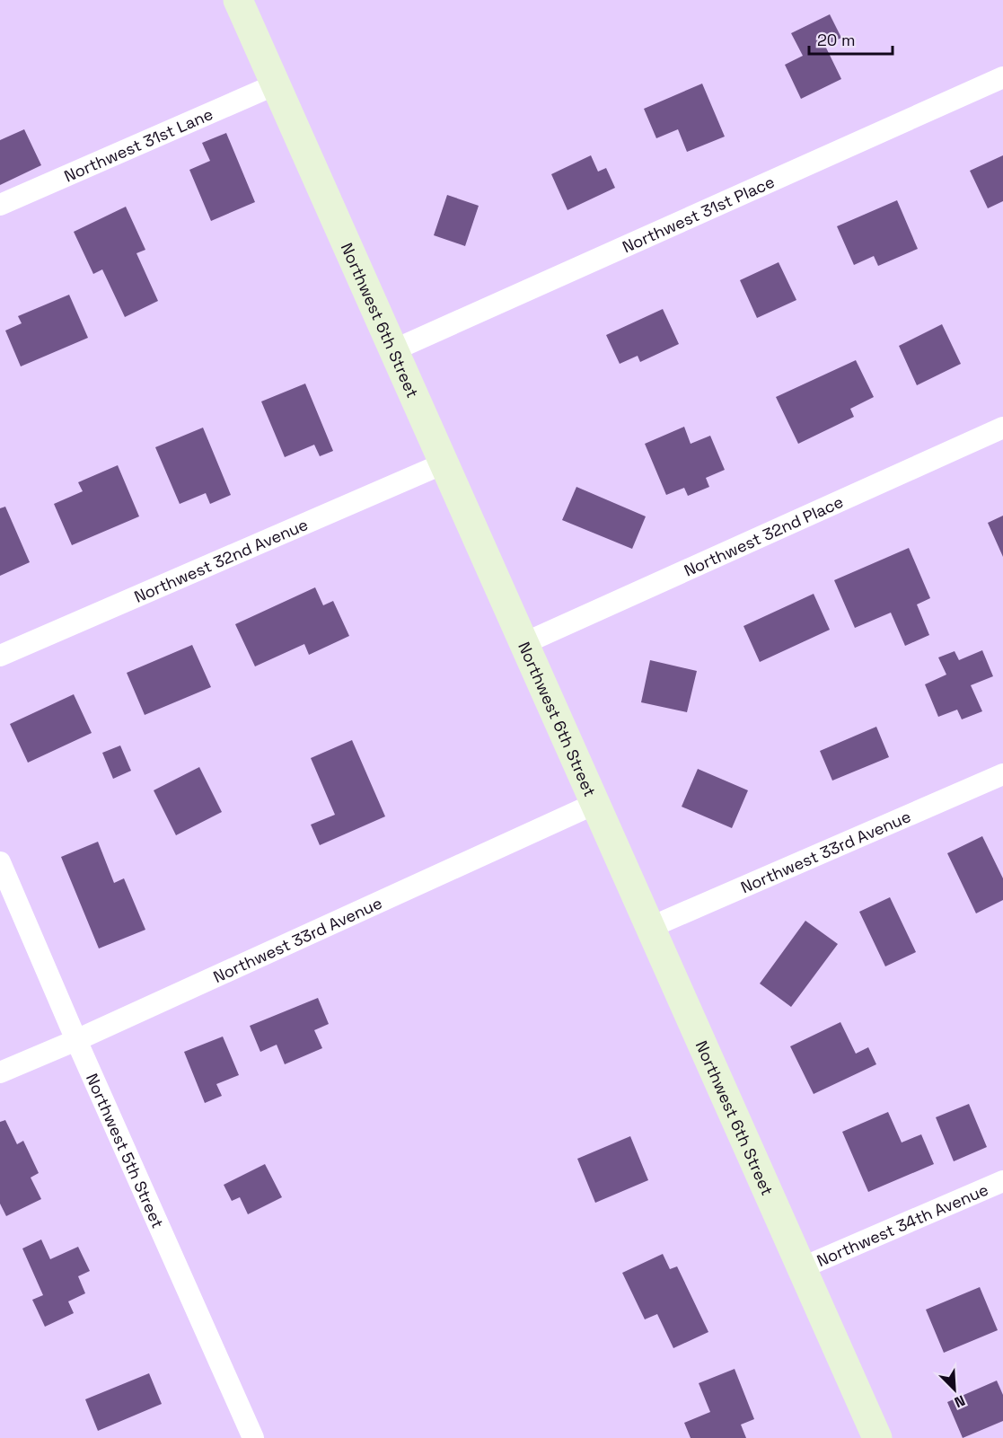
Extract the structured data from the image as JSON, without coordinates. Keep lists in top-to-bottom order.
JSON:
{
  "streets": {
    "main road": ["Northwest 6th Street"],
    "street": [
      "Northwest 31st Lane",
      "Northwest 31st Place",
      "Northwest 32nd Place",
      "Northwest 32nd Avenue",
      "Northwest 33rd Avenue",
      "Northwest 5th Street",
      "Northwest 34th Avenue"
    ]
  },
  "crossings": [
    ["Northwest 31st Lane", "Northwest 6th Street"],
    ["Northwest 31st Place", "Northwest 6th Street"],
    ["Northwest 6th Street", "Northwest 32nd Place"],
    ["Northwest 6th Street", "Northwest 32nd Avenue"],
    ["Northwest 6th Street", "Northwest 33rd Avenue"],
    ["Northwest 6th Street", "Northwest 34th Avenue"],
    ["Northwest 33rd Avenue", "Northwest 5th Street"]
  ],
  "scale_bar": "20 m",
  "north": "bottom right"
}
